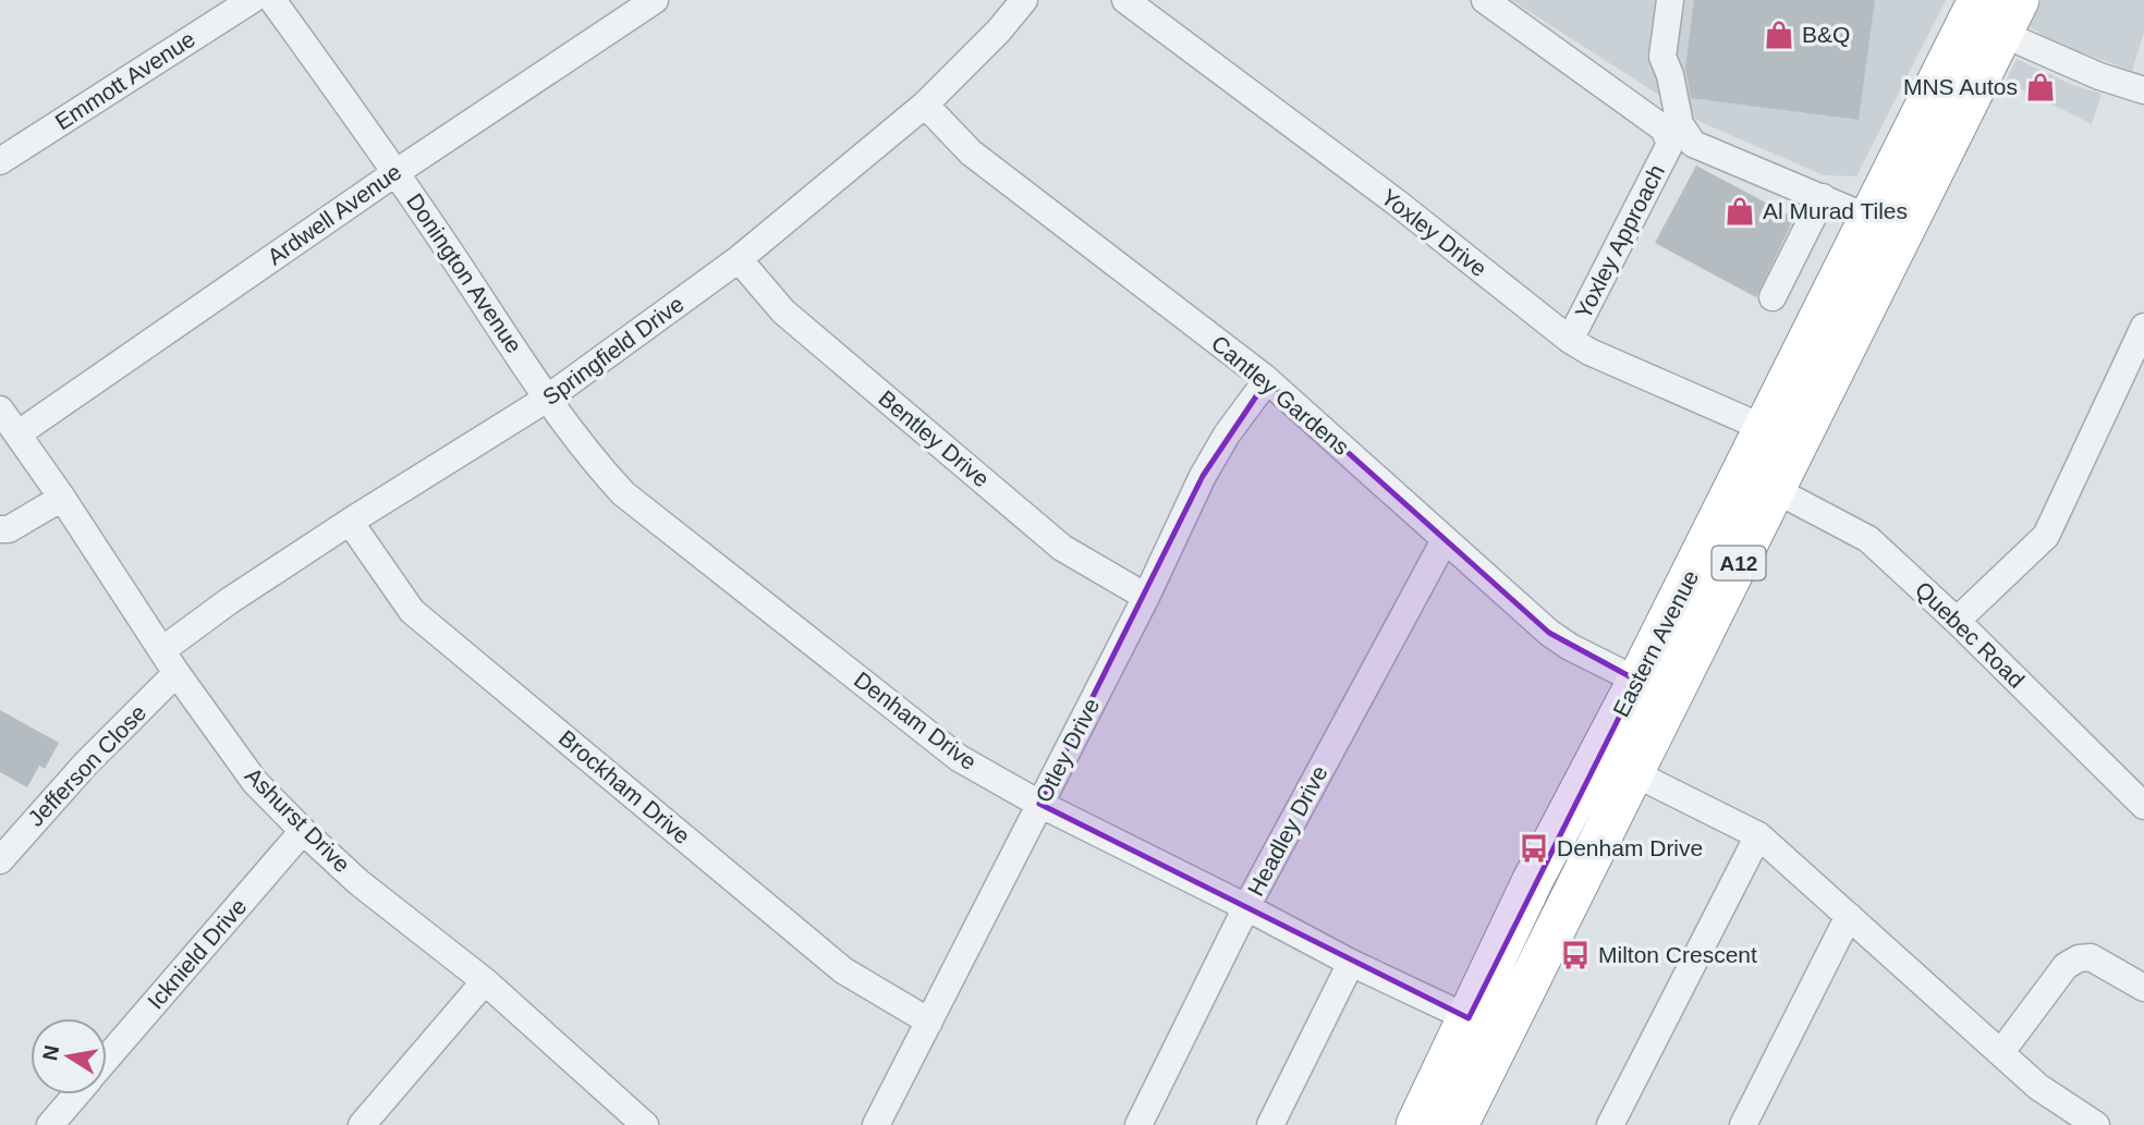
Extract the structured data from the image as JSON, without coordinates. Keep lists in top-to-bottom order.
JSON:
{
  "streets": {
    "highway": ["A12", "Eastern Avenue"],
    "street": [
      "Emmott Avenue",
      "Ardwell Avenue",
      "Yoxley Drive",
      "Yoxley Approach",
      "Donington Avenue",
      "Springfield Drive",
      "Cantley Gardens",
      "Bentley Drive",
      "Quebec Road",
      "Denham Drive",
      "Otley Drive",
      "Jefferson Close",
      "Brockham Drive",
      "Ashurst Drive",
      "Headley Drive",
      "Icknield Drive"
    ]
  },
  "crossings": [
    ["Ardwell Avenue", "Donington Avenue"],
    ["Ardwell Avenue", "Ashurst Drive"],
    ["Yoxley Drive", "Yoxley Approach"],
    ["Yoxley Drive", "Eastern Avenue"],
    ["Donington Avenue", "Springfield Drive"],
    ["Donington Avenue", "Denham Drive"],
    ["Springfield Drive", "Cantley Gardens"],
    ["Springfield Drive", "Bentley Drive"],
    ["Springfield Drive", "Denham Drive"],
    ["Springfield Drive", "Brockham Drive"],
    ["Springfield Drive", "Ashurst Drive"],
    ["Cantley Gardens", "Eastern Avenue"],
    ["Cantley Gardens", "Otley Drive"],
    ["Cantley Gardens", "Headley Drive"],
    ["Bentley Drive", "Otley Drive"],
    ["Quebec Road", "Eastern Avenue"],
    ["Eastern Avenue", "Denham Drive"],
    ["Denham Drive", "Otley Drive"],
    ["Denham Drive", "Headley Drive"],
    ["Otley Drive", "Brockham Drive"],
    ["Jefferson Close", "Ashurst Drive"],
    ["Ashurst Drive", "Icknield Drive"]
  ],
  "places": {
    "shop": ["B&Q", "MNS Autos", "Al Murad Tiles"],
    "bus stop": ["Denham Drive", "Milton Crescent"]
  },
  "north": "left"
}
